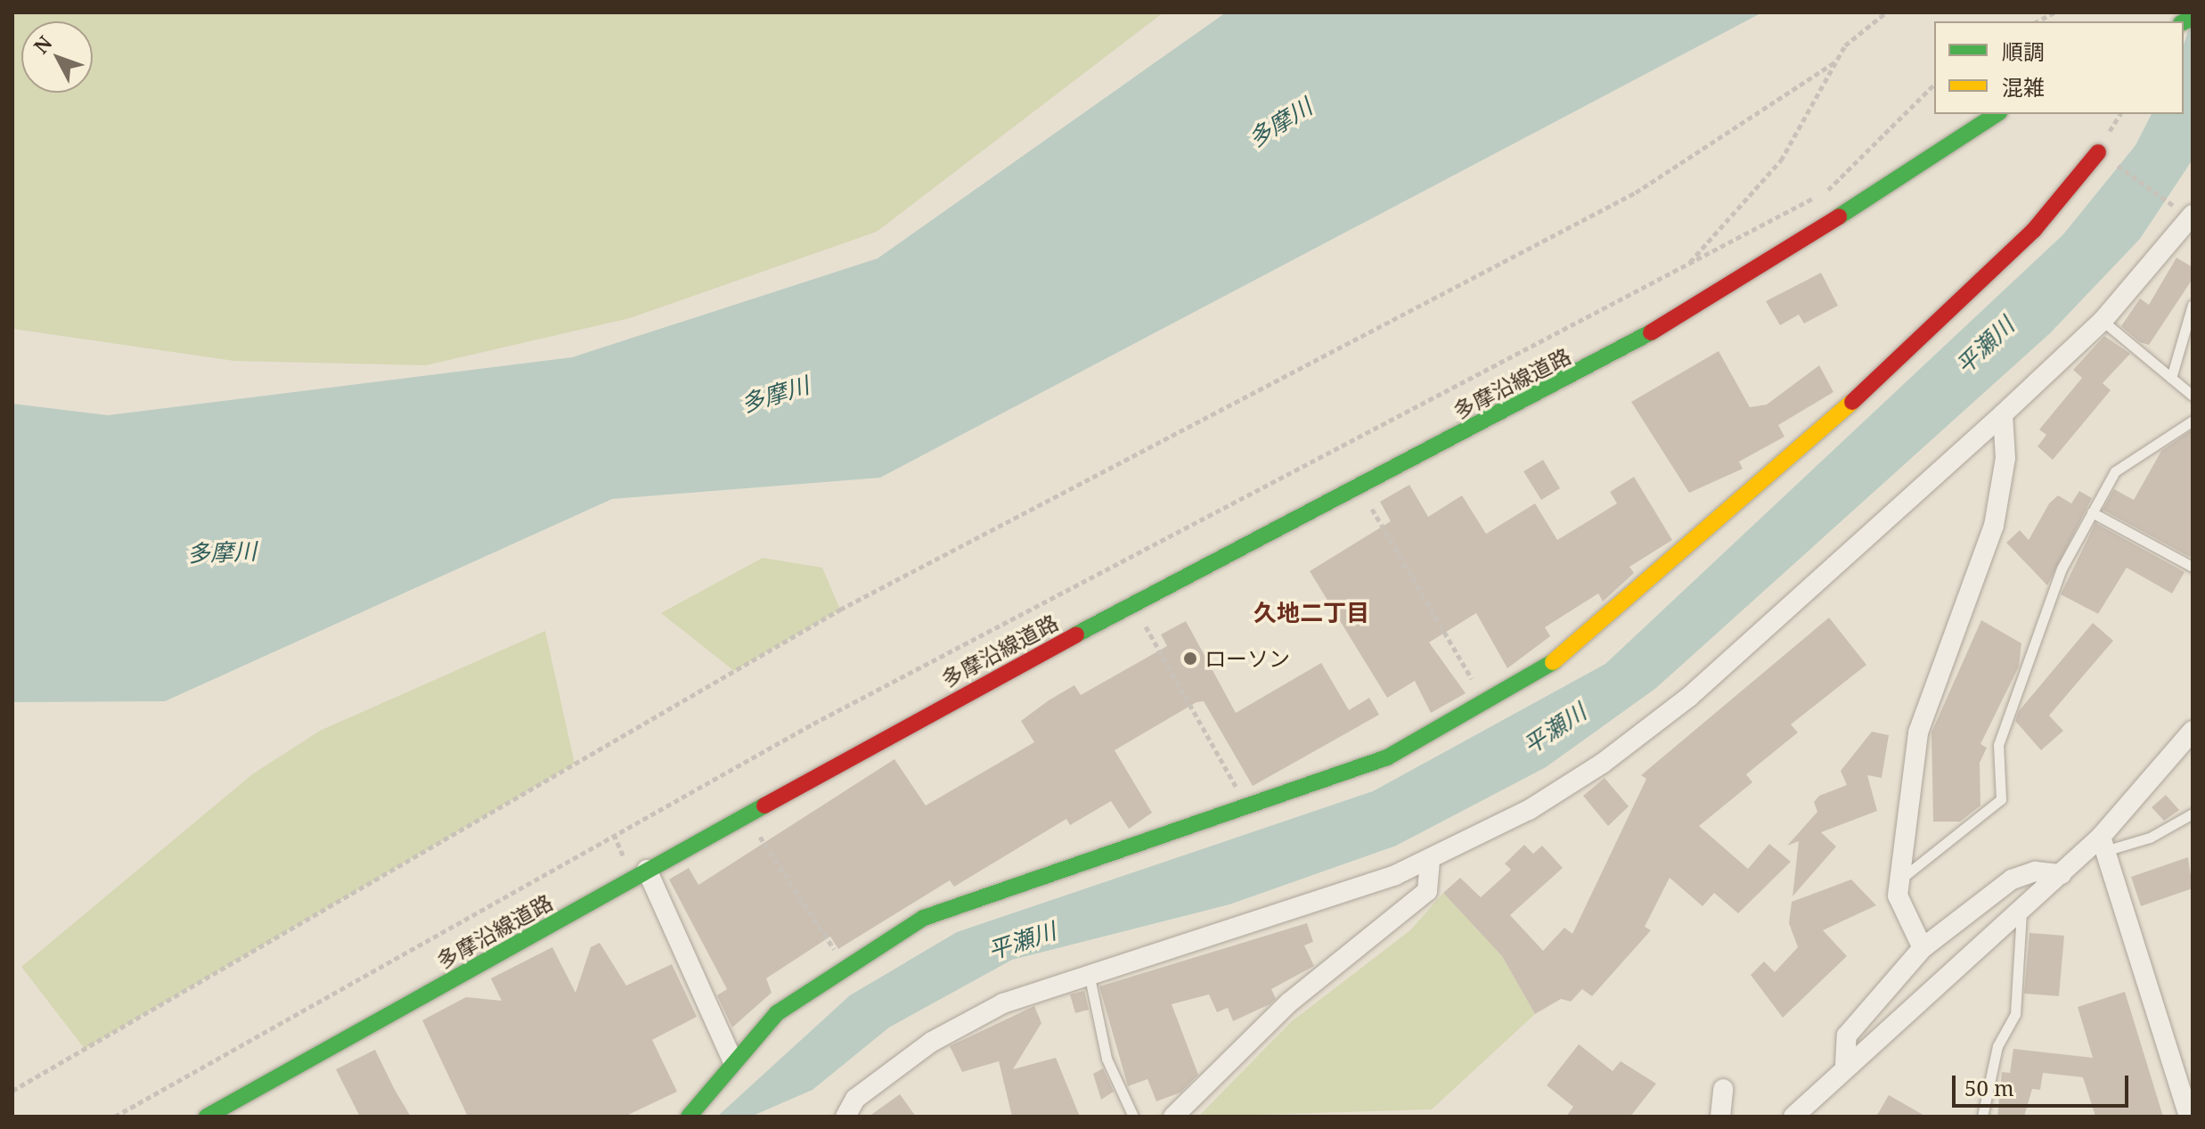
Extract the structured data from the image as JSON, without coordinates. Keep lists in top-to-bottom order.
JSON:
{
  "streets": {
    "main road": ["多摩沿線道路"]
  },
  "districts": ["久地二丁目"],
  "water": ["多摩川", "平瀬川"],
  "places": ["ローソン"],
  "legend": ["順調", "混雑"],
  "scale_bar": "50 m",
  "north": "top left"
}
